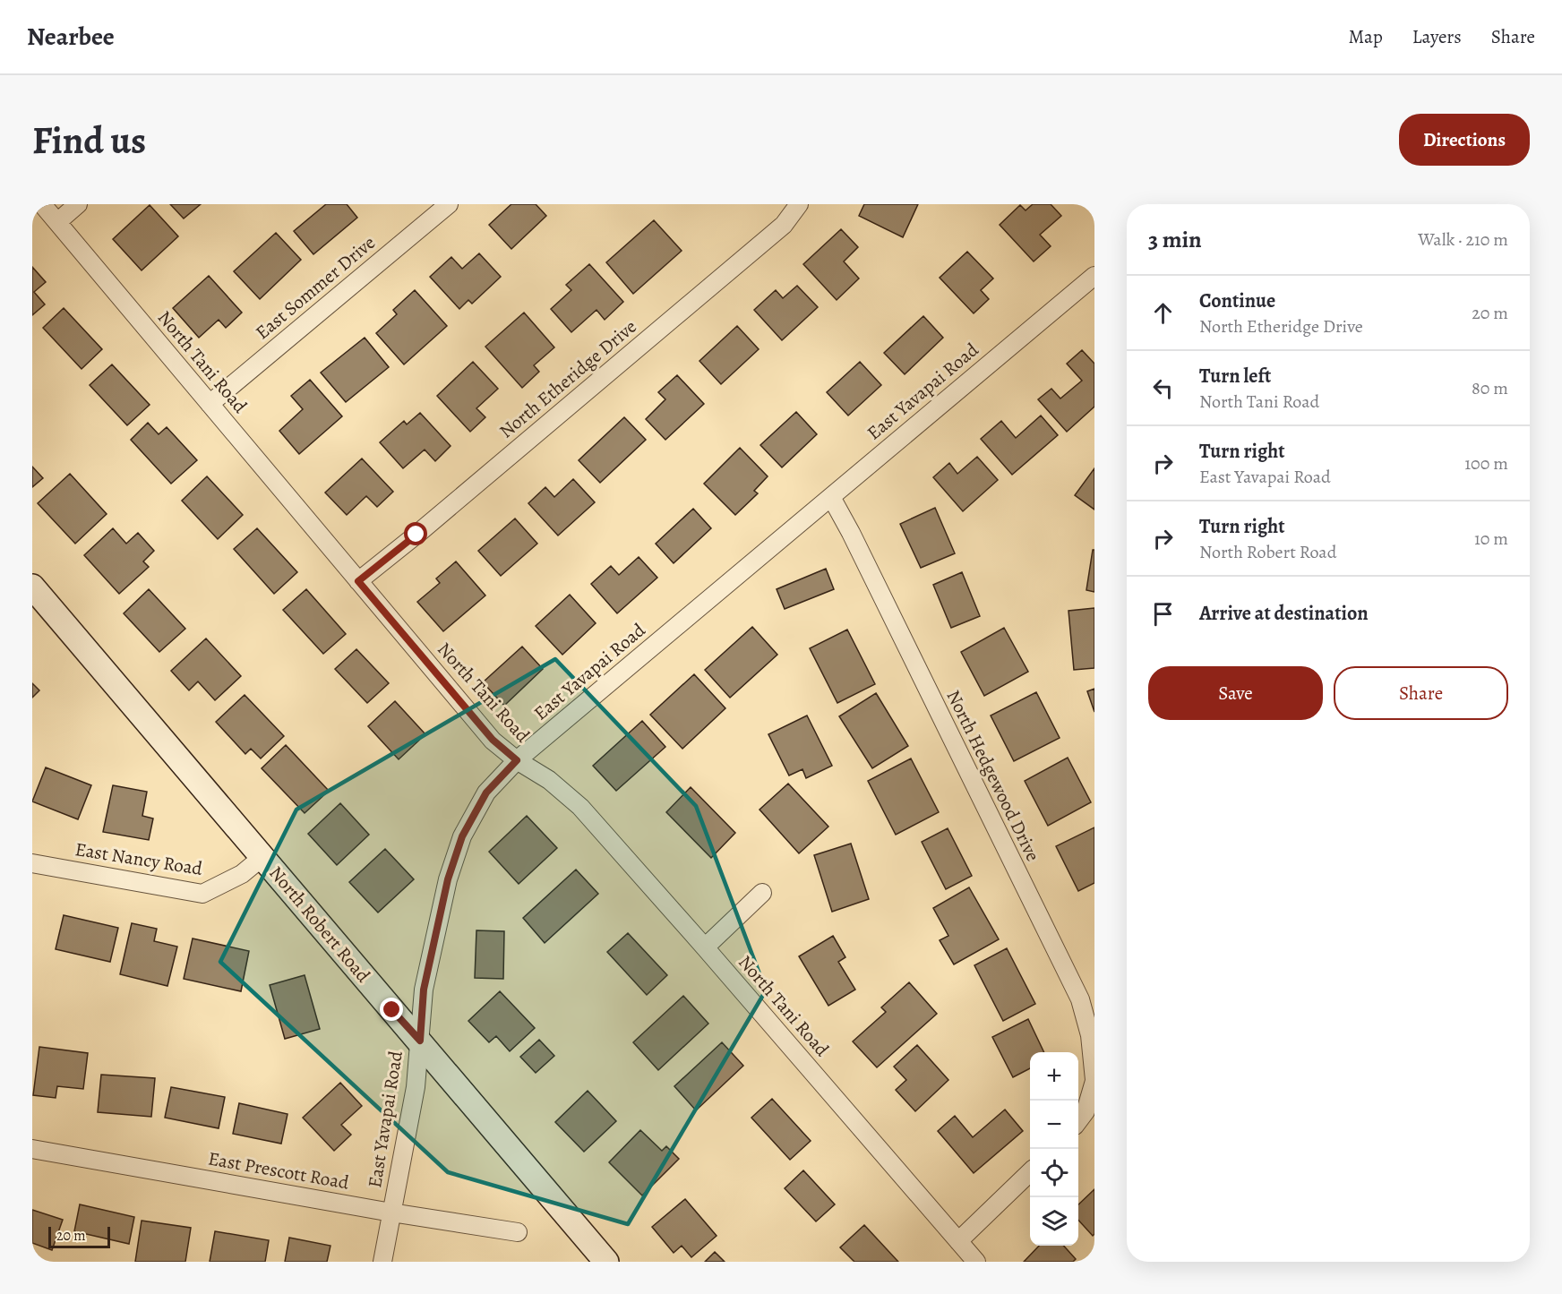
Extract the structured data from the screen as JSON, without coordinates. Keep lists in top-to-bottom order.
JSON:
{
  "streets": {
    "main road": ["North Robert Road"],
    "street": [
      "East Sommer Drive",
      "North Tani Road",
      "North Etheridge Drive",
      "East Yavapai Road",
      "North Hedgewood Drive",
      "East Nancy Road",
      "East Prescott Road"
    ]
  },
  "crossings": [
    ["East Sommer Drive", "North Tani Road"],
    ["North Tani Road", "North Etheridge Drive"],
    ["North Tani Road", "East Yavapai Road"],
    ["East Yavapai Road", "North Hedgewood Drive"],
    ["East Yavapai Road", "North Robert Road"],
    ["East Yavapai Road", "East Prescott Road"],
    ["East Nancy Road", "North Robert Road"]
  ],
  "scale_bar": "20 m",
  "page": {
    "header": "Nearbee",
    "nav": ["Map", "Layers", "Share"],
    "buttons": [
      "Directions",
      ["Save", "Share"]
    ],
    "title": "Find us",
    "heading": ["3 min", "Walk · 210 m"],
    "list": [
      ["Continue", "North Etheridge Drive", "20 m"],
      ["Turn left", "North Tani Road", "80 m"],
      ["Turn right", "East Yavapai Road", "100 m"],
      ["Turn right", "North Robert Road", "10 m"],
      "Arrive at destination"
    ],
    "map_buttons": ["+", "−"],
    "scale": "20 m"
  }
}
